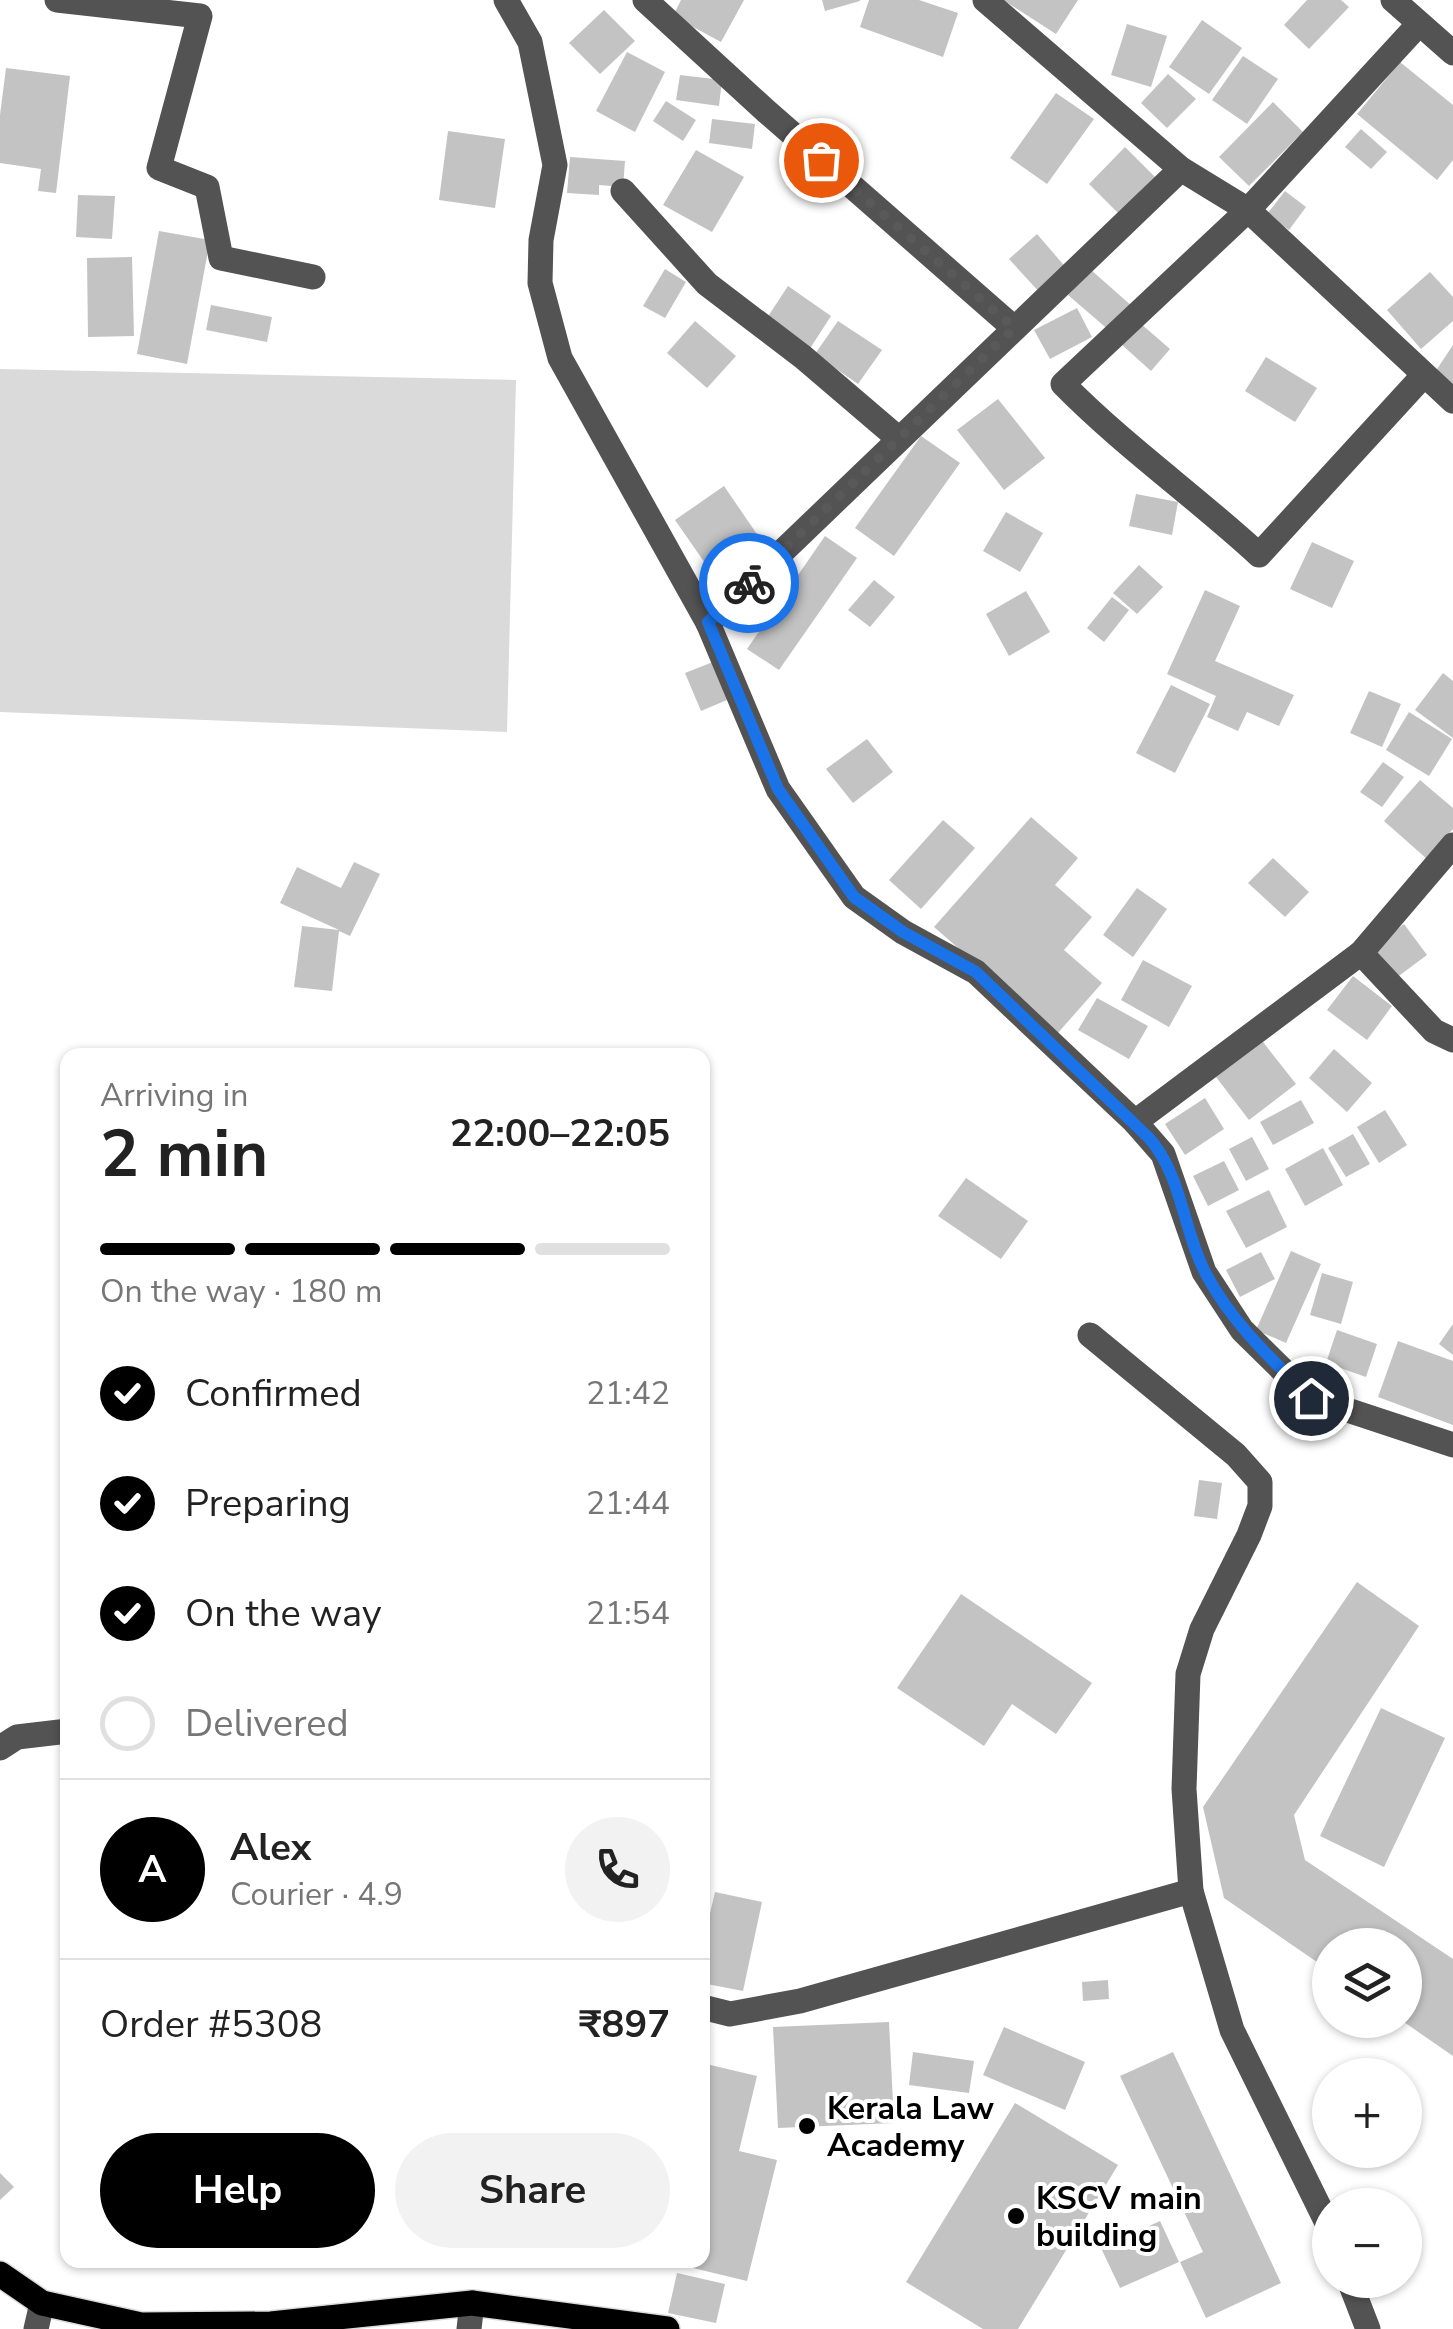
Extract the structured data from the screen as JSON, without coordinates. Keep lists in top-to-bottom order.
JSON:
{
  "places": ["Kerala Law Academy", "KSCV main building"],
  "page": {
    "heading": ["2 min", "Arriving in", "22:00–22:05"],
    "panel": [
      "Alex",
      "Courier · 4.9",
      "Order #5308",
      "₹897"
    ],
    "bar": "On the way · 180 m",
    "list": [
      ["Confirmed", "21:42"],
      ["Preparing", "21:44"],
      ["On the way", "21:54"],
      "Delivered"
    ],
    "round": "A",
    "map_buttons": ["+", "−"],
    "buttons": ["Help", "Share"]
  }
}
